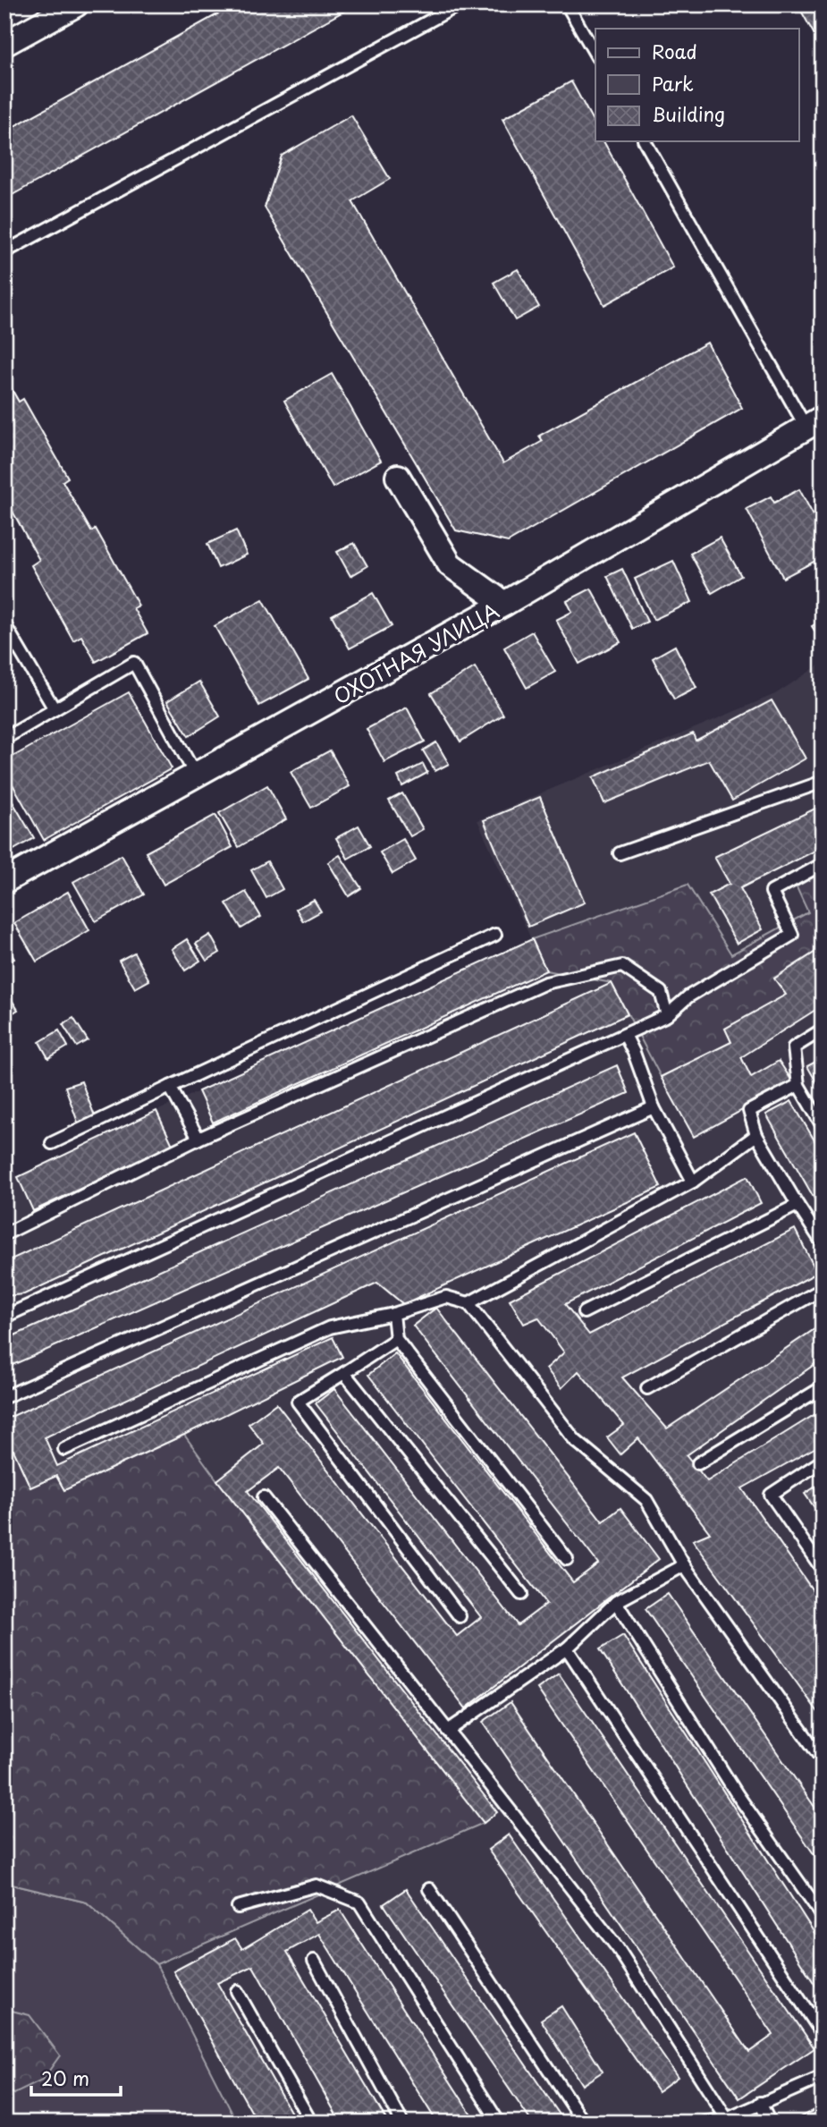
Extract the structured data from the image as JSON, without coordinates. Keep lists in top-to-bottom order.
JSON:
{
  "streets": {
    "street": ["ОХОТНАЯ УЛИЦА"]
  },
  "legend": ["Road", "Park", "Building"],
  "scale_bar": "20 m"
}
